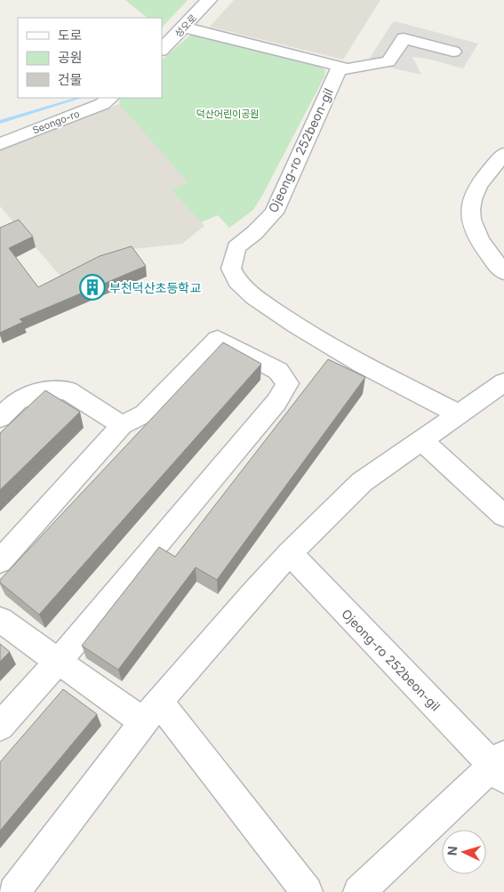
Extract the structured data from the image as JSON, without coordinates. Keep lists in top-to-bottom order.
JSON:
{
  "streets": {
    "street": ["성오로", "Seongo-ro", "Ojeong-ro 252beon-gil"]
  },
  "parks": ["덕산어린이공원"],
  "places": {
    "building": ["부천덕산초등학교"]
  },
  "legend": ["도로", "공원", "건물"],
  "north": "left"
}
